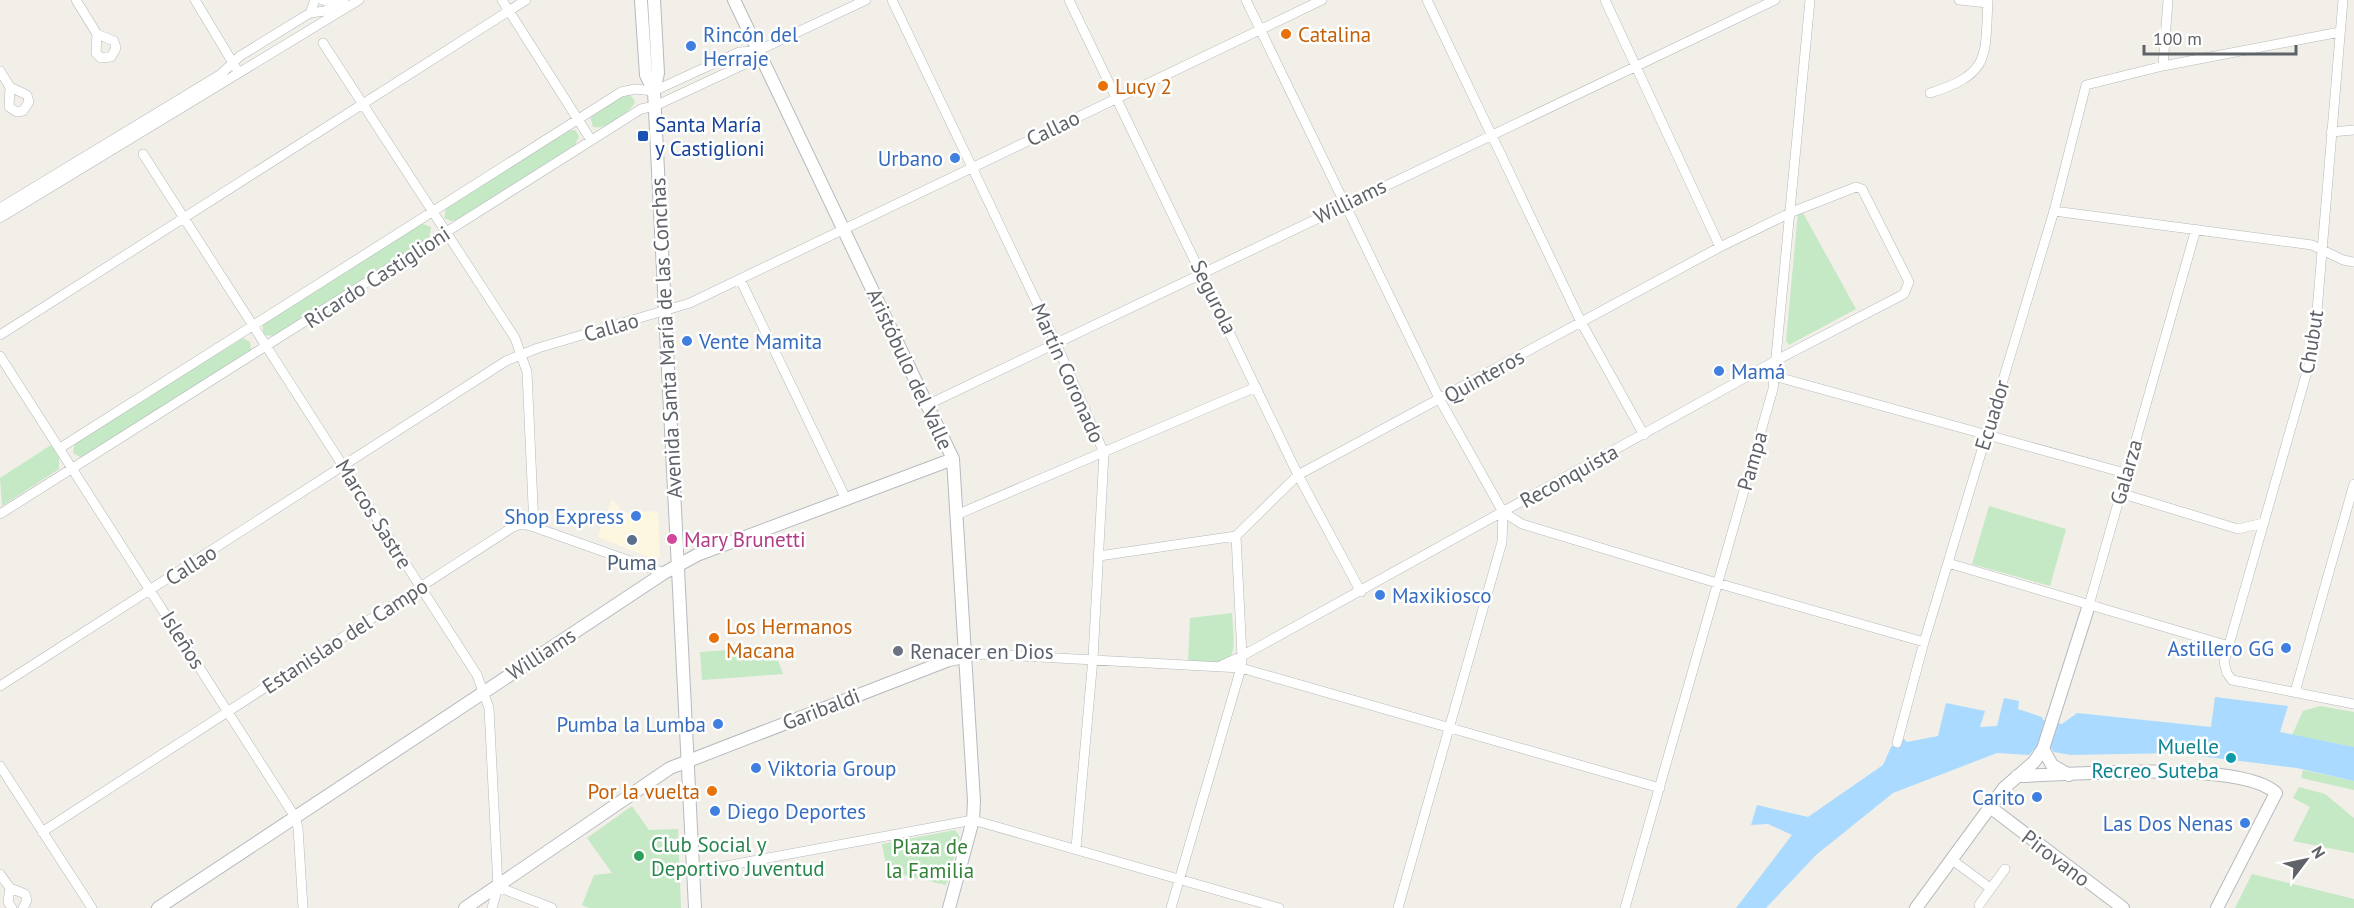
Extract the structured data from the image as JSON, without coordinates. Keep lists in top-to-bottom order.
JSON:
{
  "streets": {
    "street": [
      "Callao",
      "Williams",
      "Ricardo Castiglioni",
      "Segurola",
      "Avenida Santa María de las Conchas",
      "Chubut",
      "Aristóbulo del Valle",
      "Martín Coronado",
      "Quinteros",
      "Ecuador",
      "Pampa",
      "Galarza",
      "Reconquista",
      "Marcos Sastre",
      "Estanislao del Campo",
      "Isleños",
      "Garibaldi",
      "Pirovano"
    ]
  },
  "crossings": [
    ["Callao", "Segurola"],
    ["Callao", "Avenida Santa María de las Conchas"],
    ["Callao", "Aristóbulo del Valle"],
    ["Callao", "Martín Coronado"],
    ["Callao", "Marcos Sastre"],
    ["Callao", "Isleños"],
    ["Williams", "Segurola"],
    ["Williams", "Avenida Santa María de las Conchas"],
    ["Williams", "Aristóbulo del Valle"],
    ["Williams", "Martín Coronado"],
    ["Williams", "Marcos Sastre"],
    ["Williams", "Estanislao del Campo"],
    ["Williams", "Isleños"],
    ["Ricardo Castiglioni", "Avenida Santa María de las Conchas"],
    ["Ricardo Castiglioni", "Aristóbulo del Valle"],
    ["Ricardo Castiglioni", "Marcos Sastre"],
    ["Ricardo Castiglioni", "Isleños"],
    ["Segurola", "Quinteros"],
    ["Segurola", "Reconquista"],
    ["Avenida Santa María de las Conchas", "Garibaldi"],
    ["Aristóbulo del Valle", "Garibaldi"],
    ["Martín Coronado", "Garibaldi"],
    ["Quinteros", "Pampa"],
    ["Quinteros", "Reconquista"],
    ["Pampa", "Reconquista"],
    ["Pampa", "Garibaldi"],
    ["Reconquista", "Garibaldi"],
    ["Marcos Sastre", "Estanislao del Campo"],
    ["Marcos Sastre", "Garibaldi"],
    ["Estanislao del Campo", "Isleños"]
  ],
  "parks": ["Plaza de la Familia"],
  "places": {
    "other": [
      "Catalina",
      "Rincón del Herraje",
      "Lucy 2",
      "Urbano",
      "Vente Mamita",
      "Mamá",
      "Shop Express",
      "Mary Brunetti",
      "Puma",
      "Maxikiosco",
      "Los Hermanos Macana",
      "Astillero GG",
      "Renacer en Dios",
      "Pumba la Lumba",
      "Muelle Recreo Suteba",
      "Viktoria Group",
      "Por la vuelta",
      "Carito",
      "Diego Deportes",
      "Las Dos Nenas",
      "Club Social y Deportivo Juventud"
    ],
    "transit": ["Santa María y Castiglioni"]
  },
  "scale_bar": "100 m",
  "north": "top right"
}
